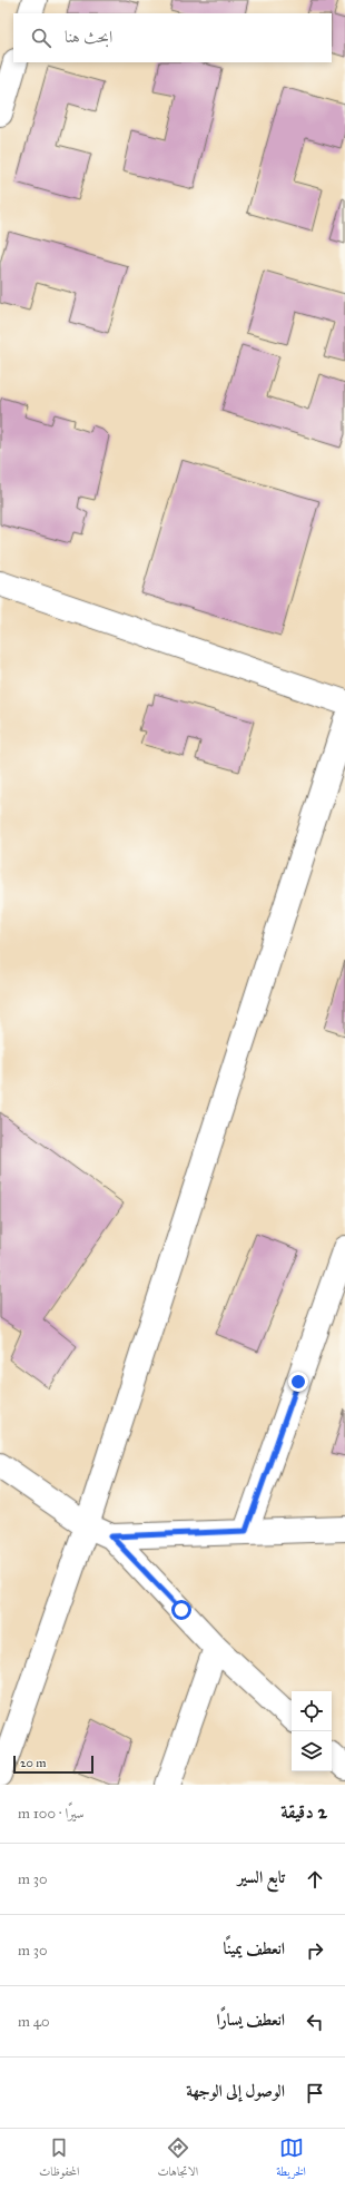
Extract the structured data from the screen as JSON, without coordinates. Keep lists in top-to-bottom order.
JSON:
{
  "scale_bar": "20 m",
  "page": {
    "search": "ابحث هنا",
    "scale": "20 m",
    "heading": ["2 دقيقة", "سيرًا · 100 m"],
    "list": [
      ["تابع السير", "30 m"],
      ["انعطف يمينًا", "30 m"],
      ["انعطف يسارًا", "40 m"],
      "الوصول إلى الوجهة"
    ],
    "nav": ["الخريطة", "الاتجاهات", "المحفوظات"]
  }
}
